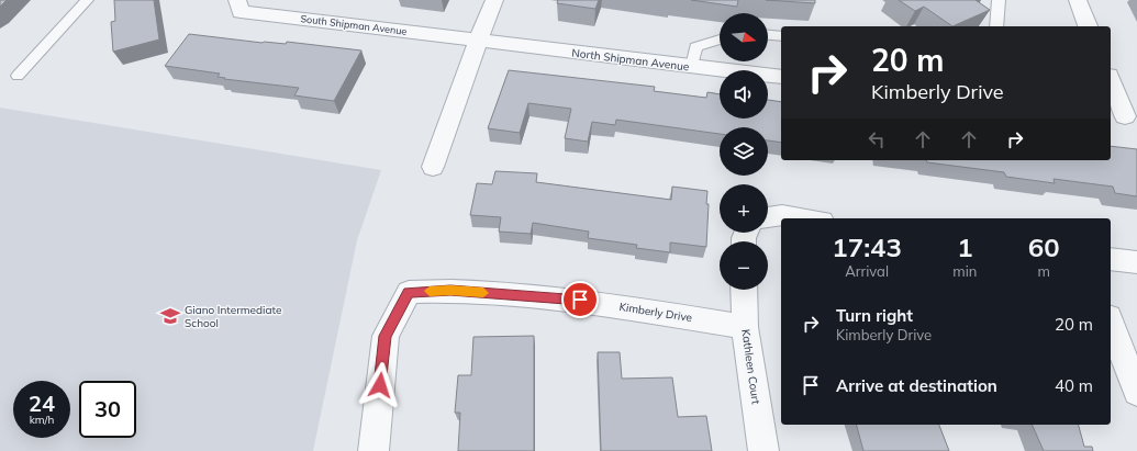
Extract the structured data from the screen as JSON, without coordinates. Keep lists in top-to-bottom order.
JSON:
{
  "streets": {
    "street": [
      "South Shipman Avenue",
      "North Shipman Avenue",
      "Kimberly Drive",
      "Kathleen Court"
    ]
  },
  "crossings": [
    ["South Shipman Avenue", "North Shipman Avenue"],
    ["Kimberly Drive", "Kathleen Court"]
  ],
  "places": {
    "school or university": ["Giano Intermediate School"]
  },
  "north": "right",
  "page": {
    "map_buttons": ["+", "−"],
    "turn": ["20 m", "Kimberly Drive"],
    "eta": [
      "17:43",
      "Arrival",
      "1",
      "min",
      "60",
      "m"
    ],
    "list": [
      {
        "name": "Turn right",
        "note": "Kimberly Drive",
        "value": "20 m"
      },
      {
        "name": "Arrive at destination",
        "value": "40 m"
      }
    ],
    "speed": "24 km/h",
    "limit": "30"
  }
}
